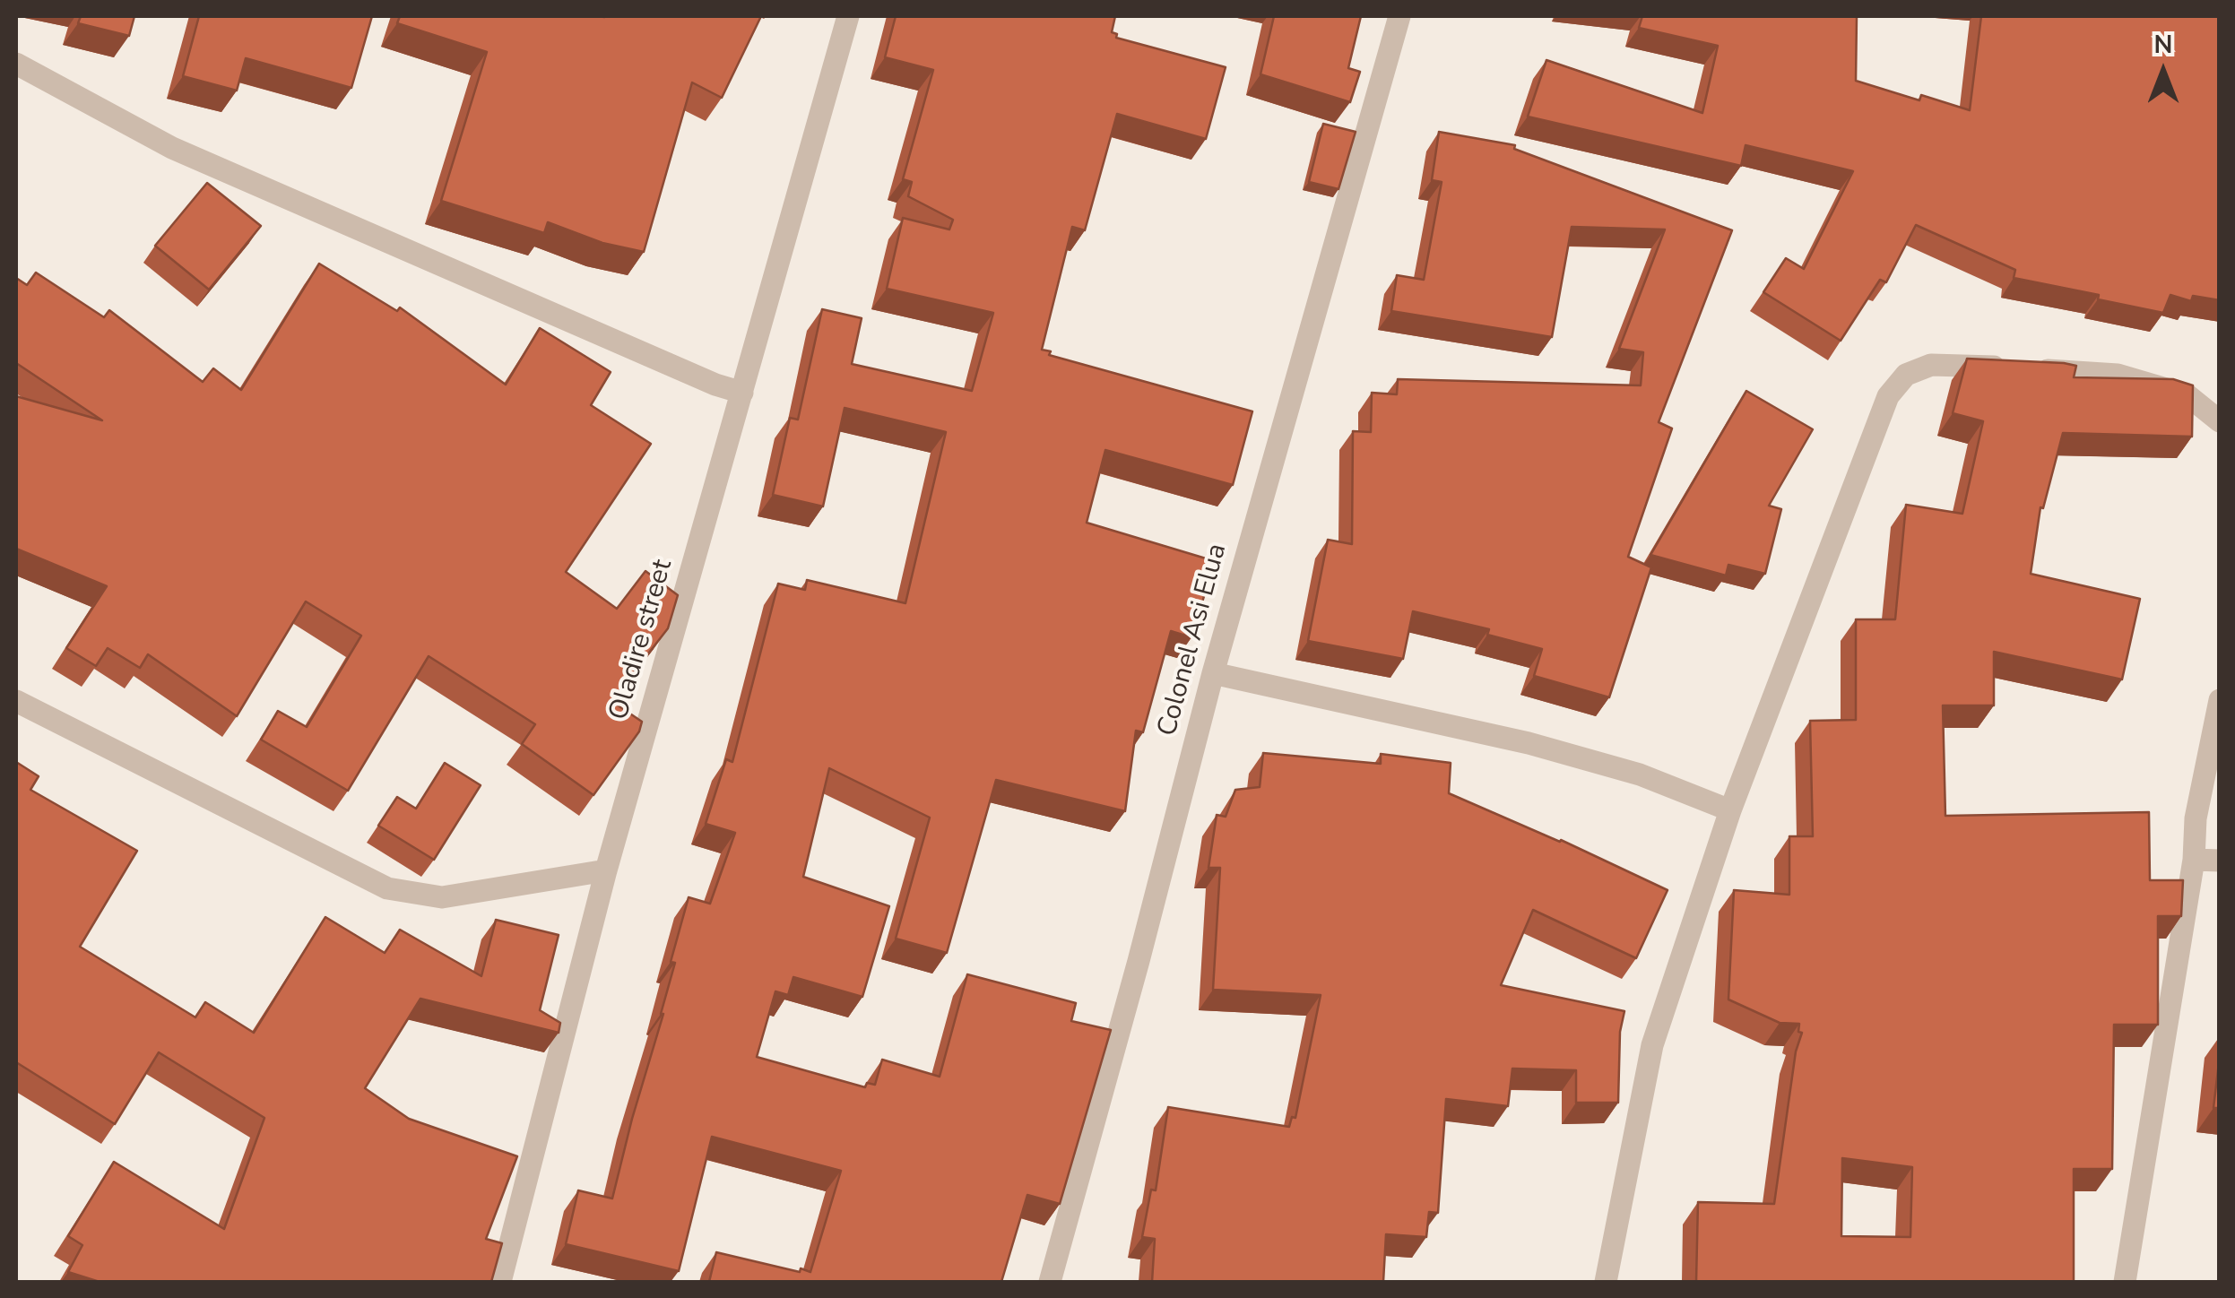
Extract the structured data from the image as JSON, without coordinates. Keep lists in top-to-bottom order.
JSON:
{
  "streets": {
    "street": ["Oladire street", "Colonel Asi Elua"]
  },
  "north": "top"
}
